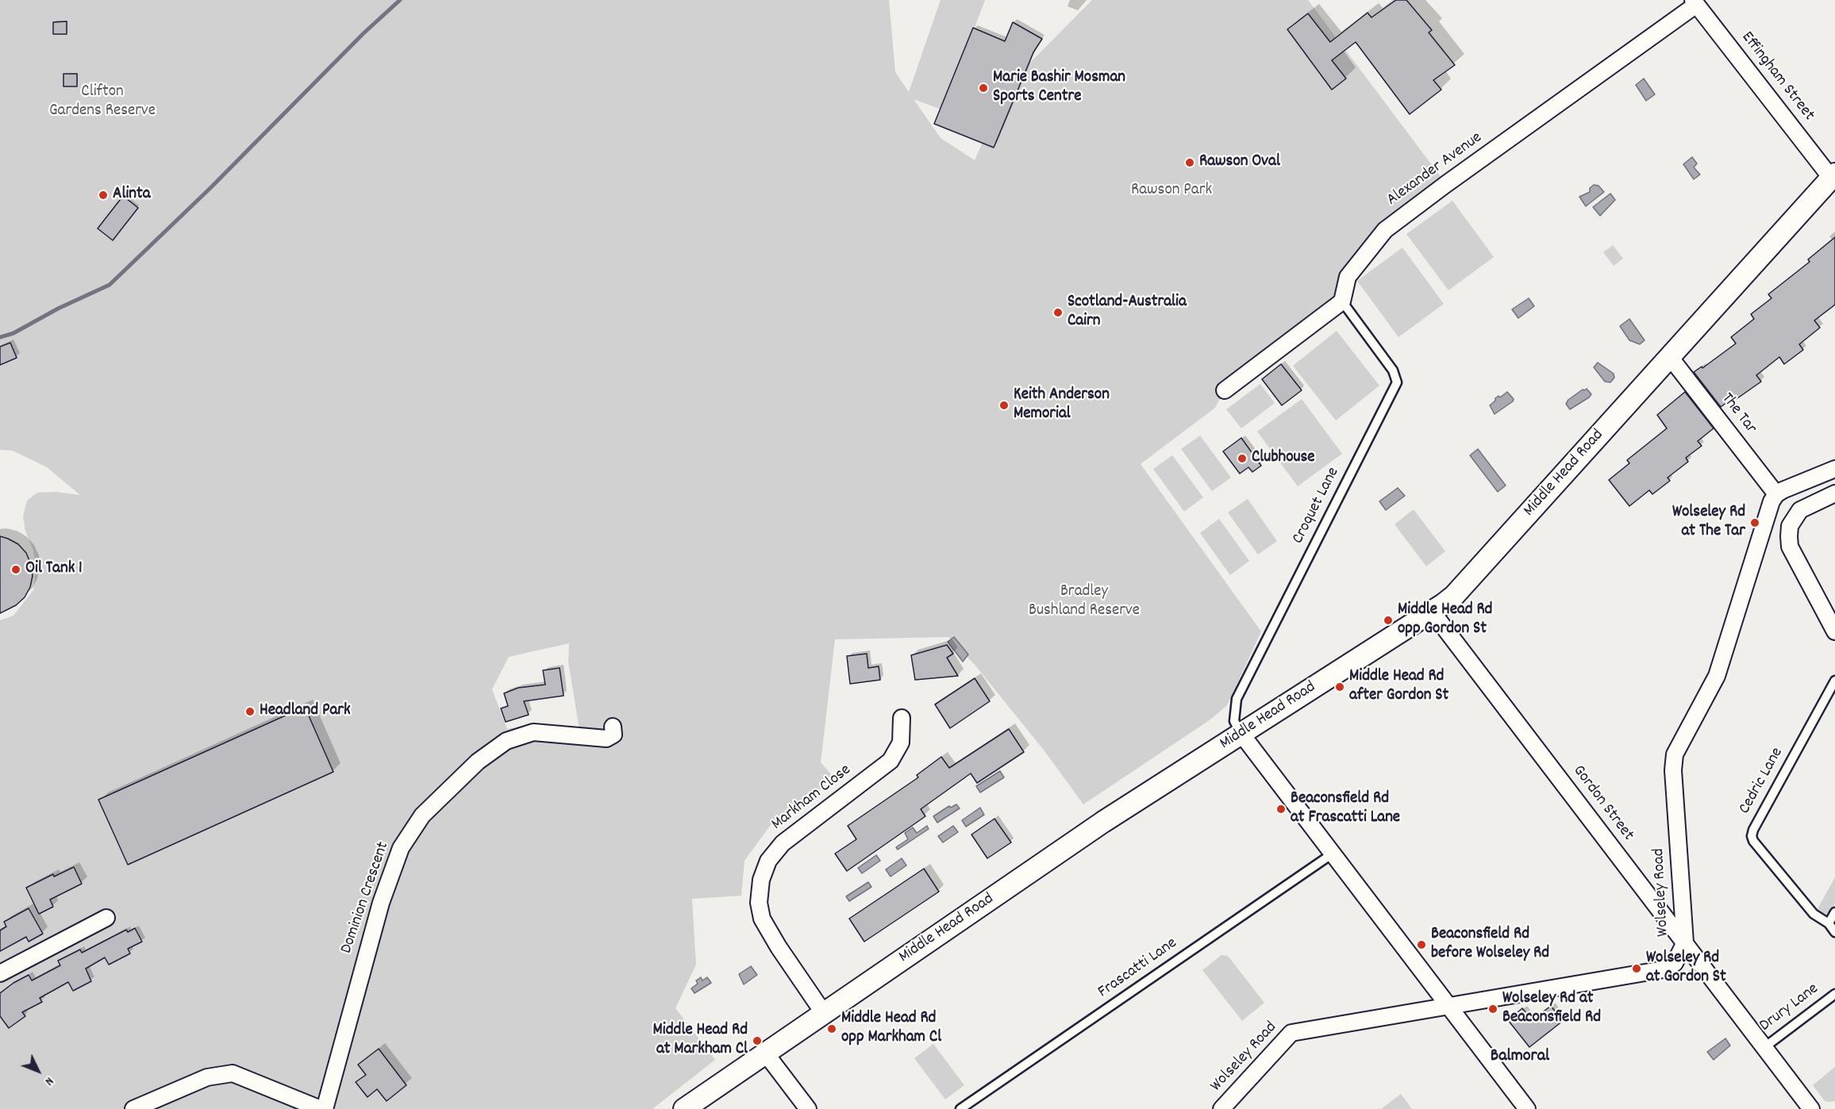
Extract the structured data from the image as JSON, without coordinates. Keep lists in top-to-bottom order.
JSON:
{
  "streets": {
    "street": [
      "Effingham Street",
      "Alexander Avenue",
      "The Tar",
      "Middle Head Road",
      "Markham Close",
      "Gordon Street",
      "Wolseley Road",
      "Dominion Crescent"
    ],
    "lane": [
      "Croquet Lane",
      "Cedric Lane",
      "Frascatti Lane",
      "Drury Lane"
    ]
  },
  "crossings": [
    ["Effingham Street", "Alexander Avenue"],
    ["Effingham Street", "Middle Head Road"],
    ["Alexander Avenue", "Croquet Lane"],
    ["The Tar", "Middle Head Road"],
    ["The Tar", "Wolseley Road"],
    ["Middle Head Road", "Croquet Lane"],
    ["Middle Head Road", "Markham Close"],
    ["Middle Head Road", "Gordon Street"],
    ["Gordon Street", "Wolseley Road"],
    ["Gordon Street", "Drury Lane"]
  ],
  "districts": ["Balmoral"],
  "parks": ["Clifton Gardens Reserve", "Rawson Park", "Bradley Bushland Reserve"],
  "places": [
    "Marie Bashir Mosman Sports Centre",
    "Rawson Oval",
    "Alinta",
    "Scotland-Australia Cairn",
    "Keith Anderson Memorial",
    "Clubhouse",
    "Wolseley Rd at The Tar",
    "Oil Tank 1",
    "Middle Head Rd opp Gordon St",
    "Middle Head Rd after Gordon St",
    "Headland Park",
    "Beaconsfield Rd at Frascatti Lane",
    "Beaconsfield Rd before Wolseley Rd",
    "Wolseley Rd at Gordon St",
    "Wolseley Rd at Beaconsfield Rd",
    "Middle Head Rd opp Markham Cl",
    "Middle Head Rd at Markham Cl"
  ],
  "north": "bottom right"
}
